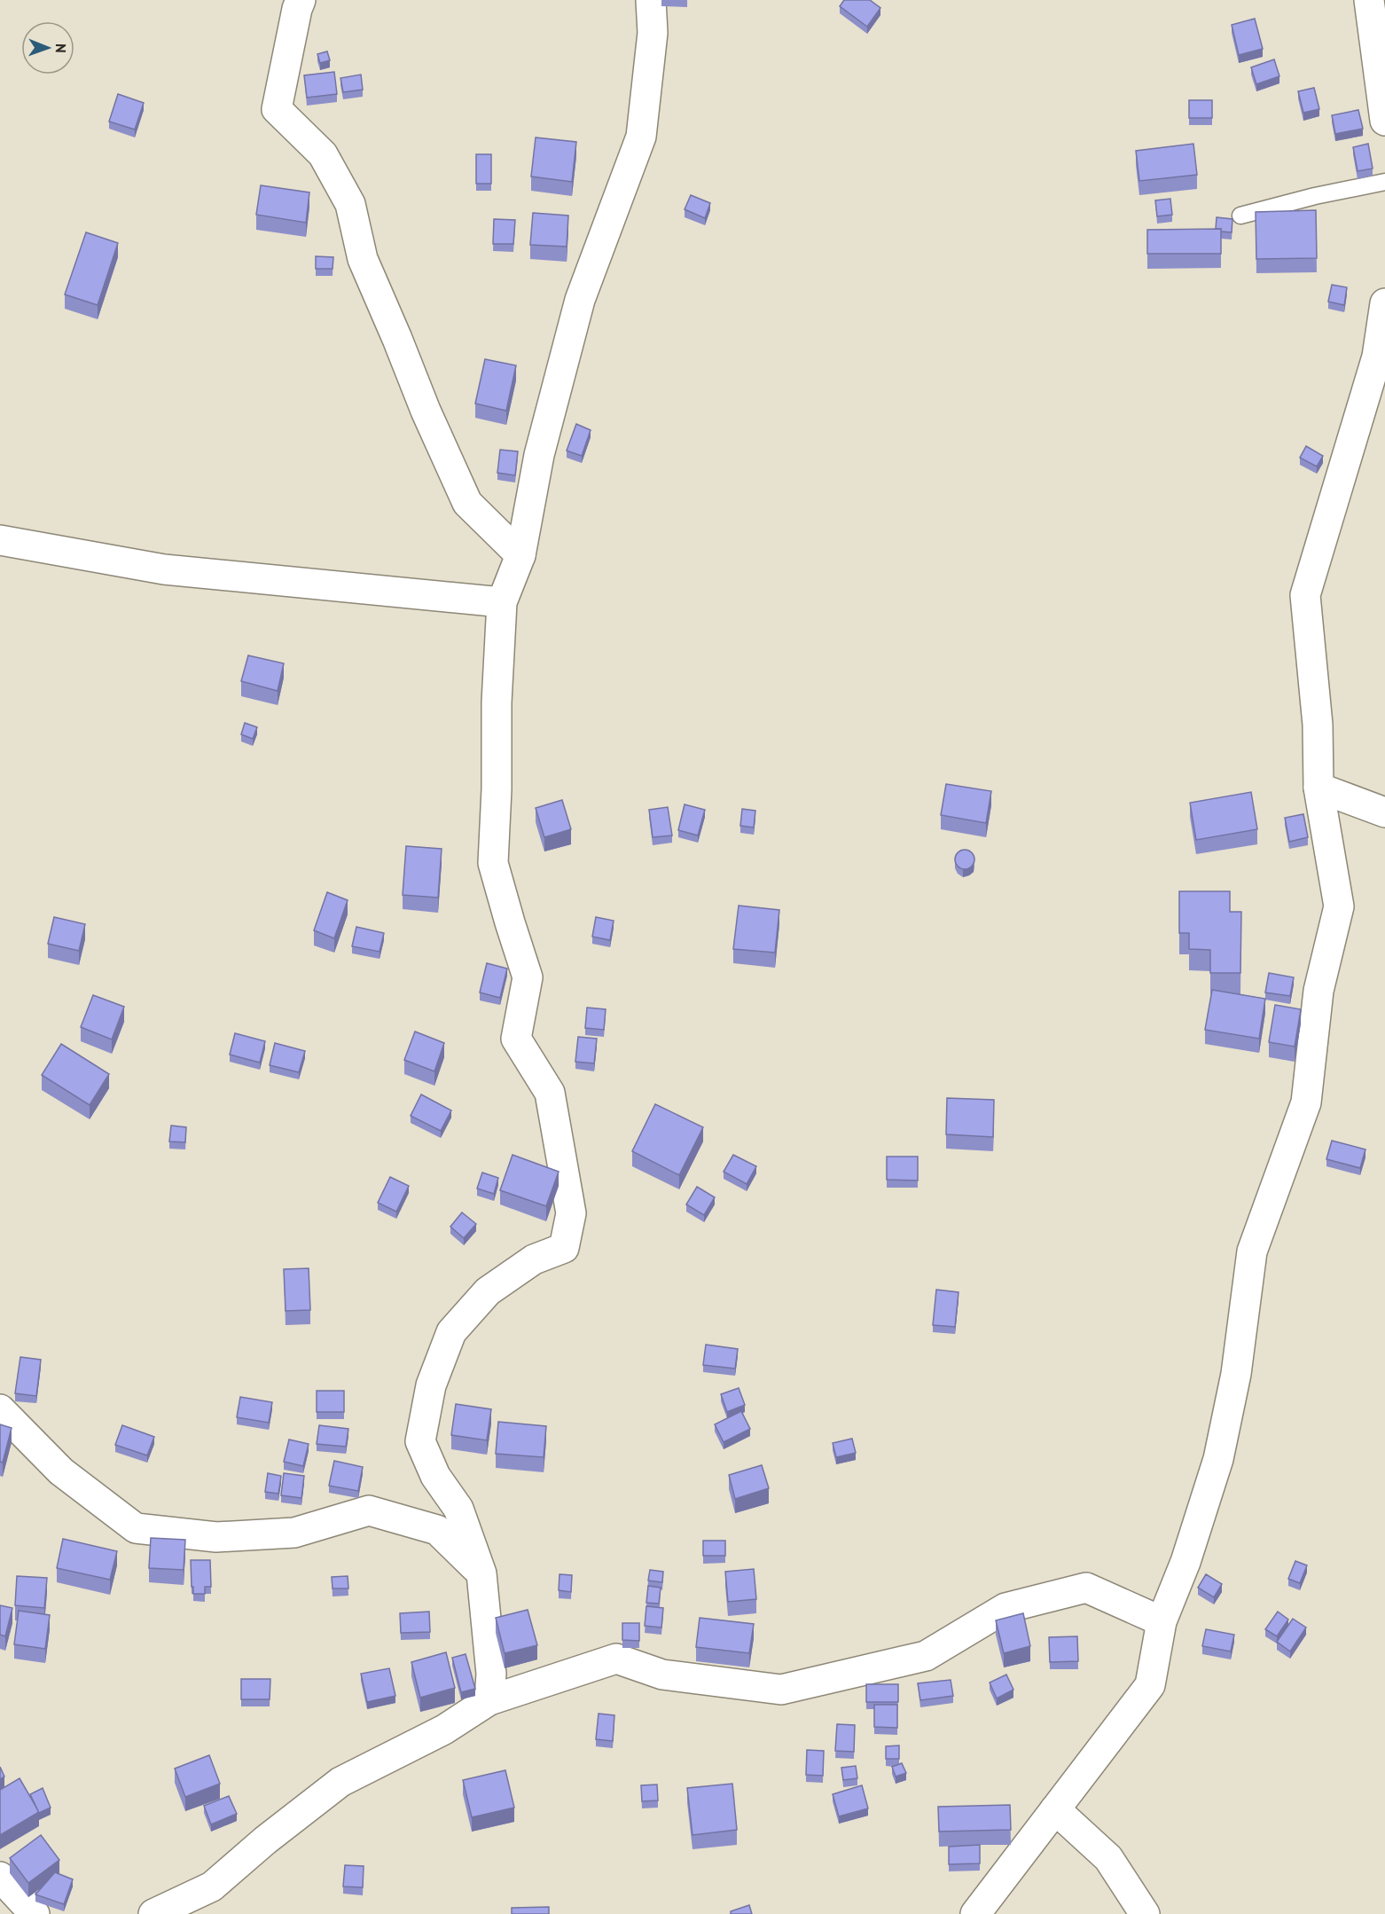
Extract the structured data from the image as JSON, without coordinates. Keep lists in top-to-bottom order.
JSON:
{
  "north": "right"
}
